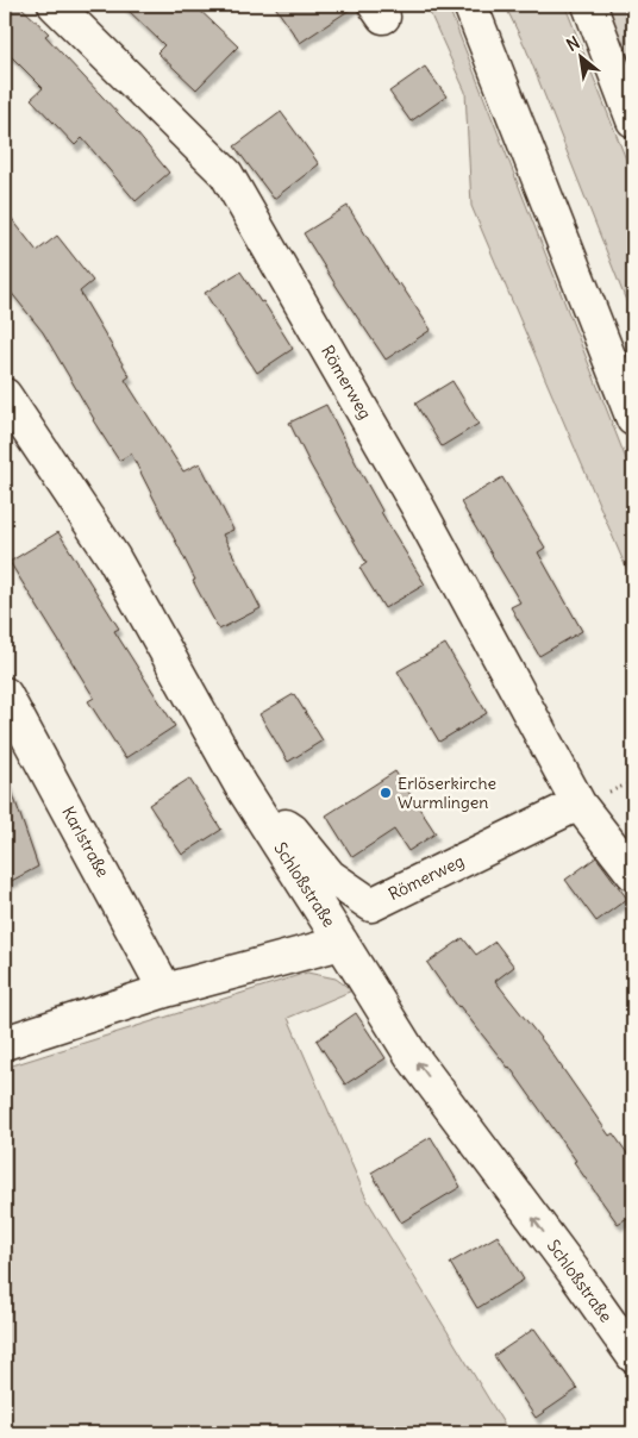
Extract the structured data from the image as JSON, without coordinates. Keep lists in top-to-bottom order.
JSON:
{
  "streets": {
    "street": ["Römerweg", "Karlstraße", "Schloßstraße"]
  },
  "crossings": [
    ["Römerweg", "Schloßstraße"]
  ],
  "one_way": ["Schloßstraße"],
  "places": ["Erlöserkirche Wurmlingen"],
  "north": "top left"
}
